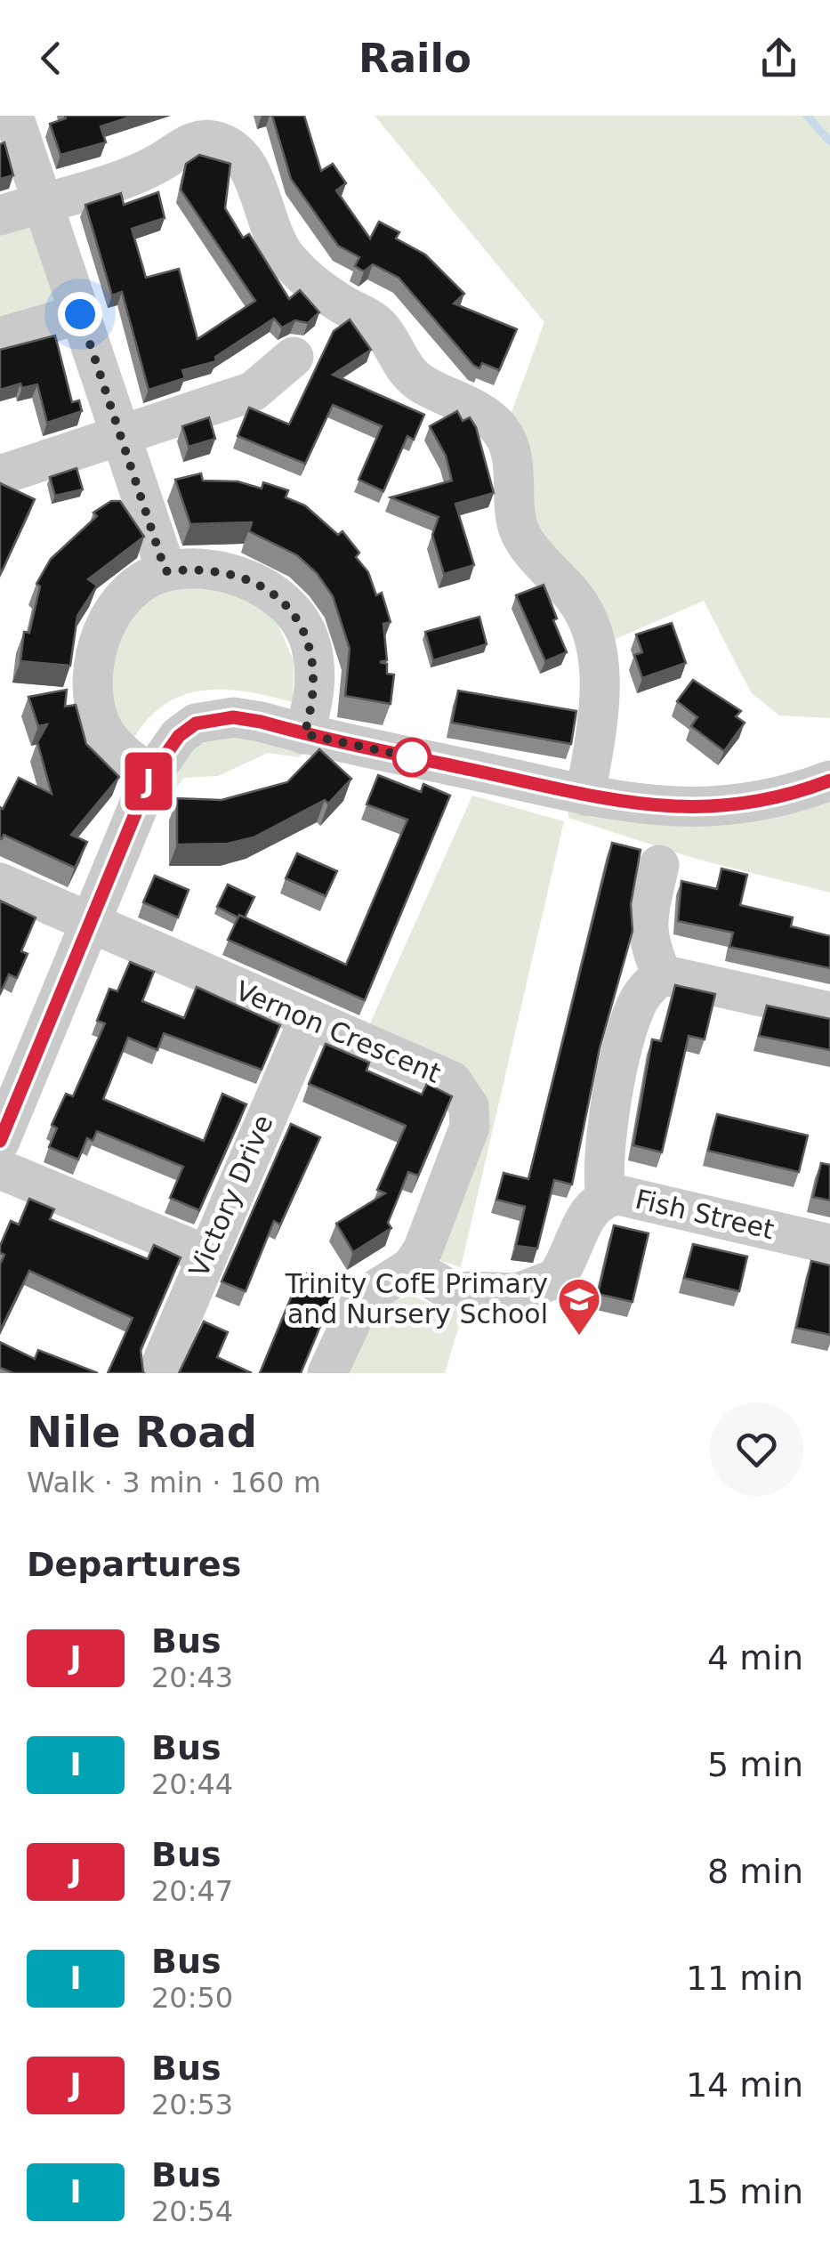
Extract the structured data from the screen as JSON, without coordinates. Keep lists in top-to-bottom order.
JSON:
{
  "streets": {
    "street": ["Vernon Crescent", "Victory Drive", "Fish Street"]
  },
  "crossings": [
    ["Vernon Crescent", "Victory Drive"],
    ["Vernon Crescent", "Fish Street"]
  ],
  "places": {
    "school or university": ["Trinity CofE Primary and Nursery School"]
  },
  "lines": ["bus line J"],
  "page": {
    "header": "Railo",
    "on_map": "J",
    "heading": [
      ["Nile Road", "Walk · 3 min · 160 m"],
      "Departures"
    ],
    "list": [
      {
        "mark": "J",
        "name": "Bus",
        "note": "20:43",
        "value": "4 min"
      },
      {
        "mark": "I",
        "name": "Bus",
        "note": "20:44",
        "value": "5 min"
      },
      {
        "mark": "J",
        "name": "Bus",
        "note": "20:47",
        "value": "8 min"
      },
      {
        "mark": "I",
        "name": "Bus",
        "note": "20:50",
        "value": "11 min"
      },
      {
        "mark": "J",
        "name": "Bus",
        "note": "20:53",
        "value": "14 min"
      },
      {
        "mark": "I",
        "name": "Bus",
        "note": "20:54",
        "value": "15 min"
      }
    ]
  }
}
